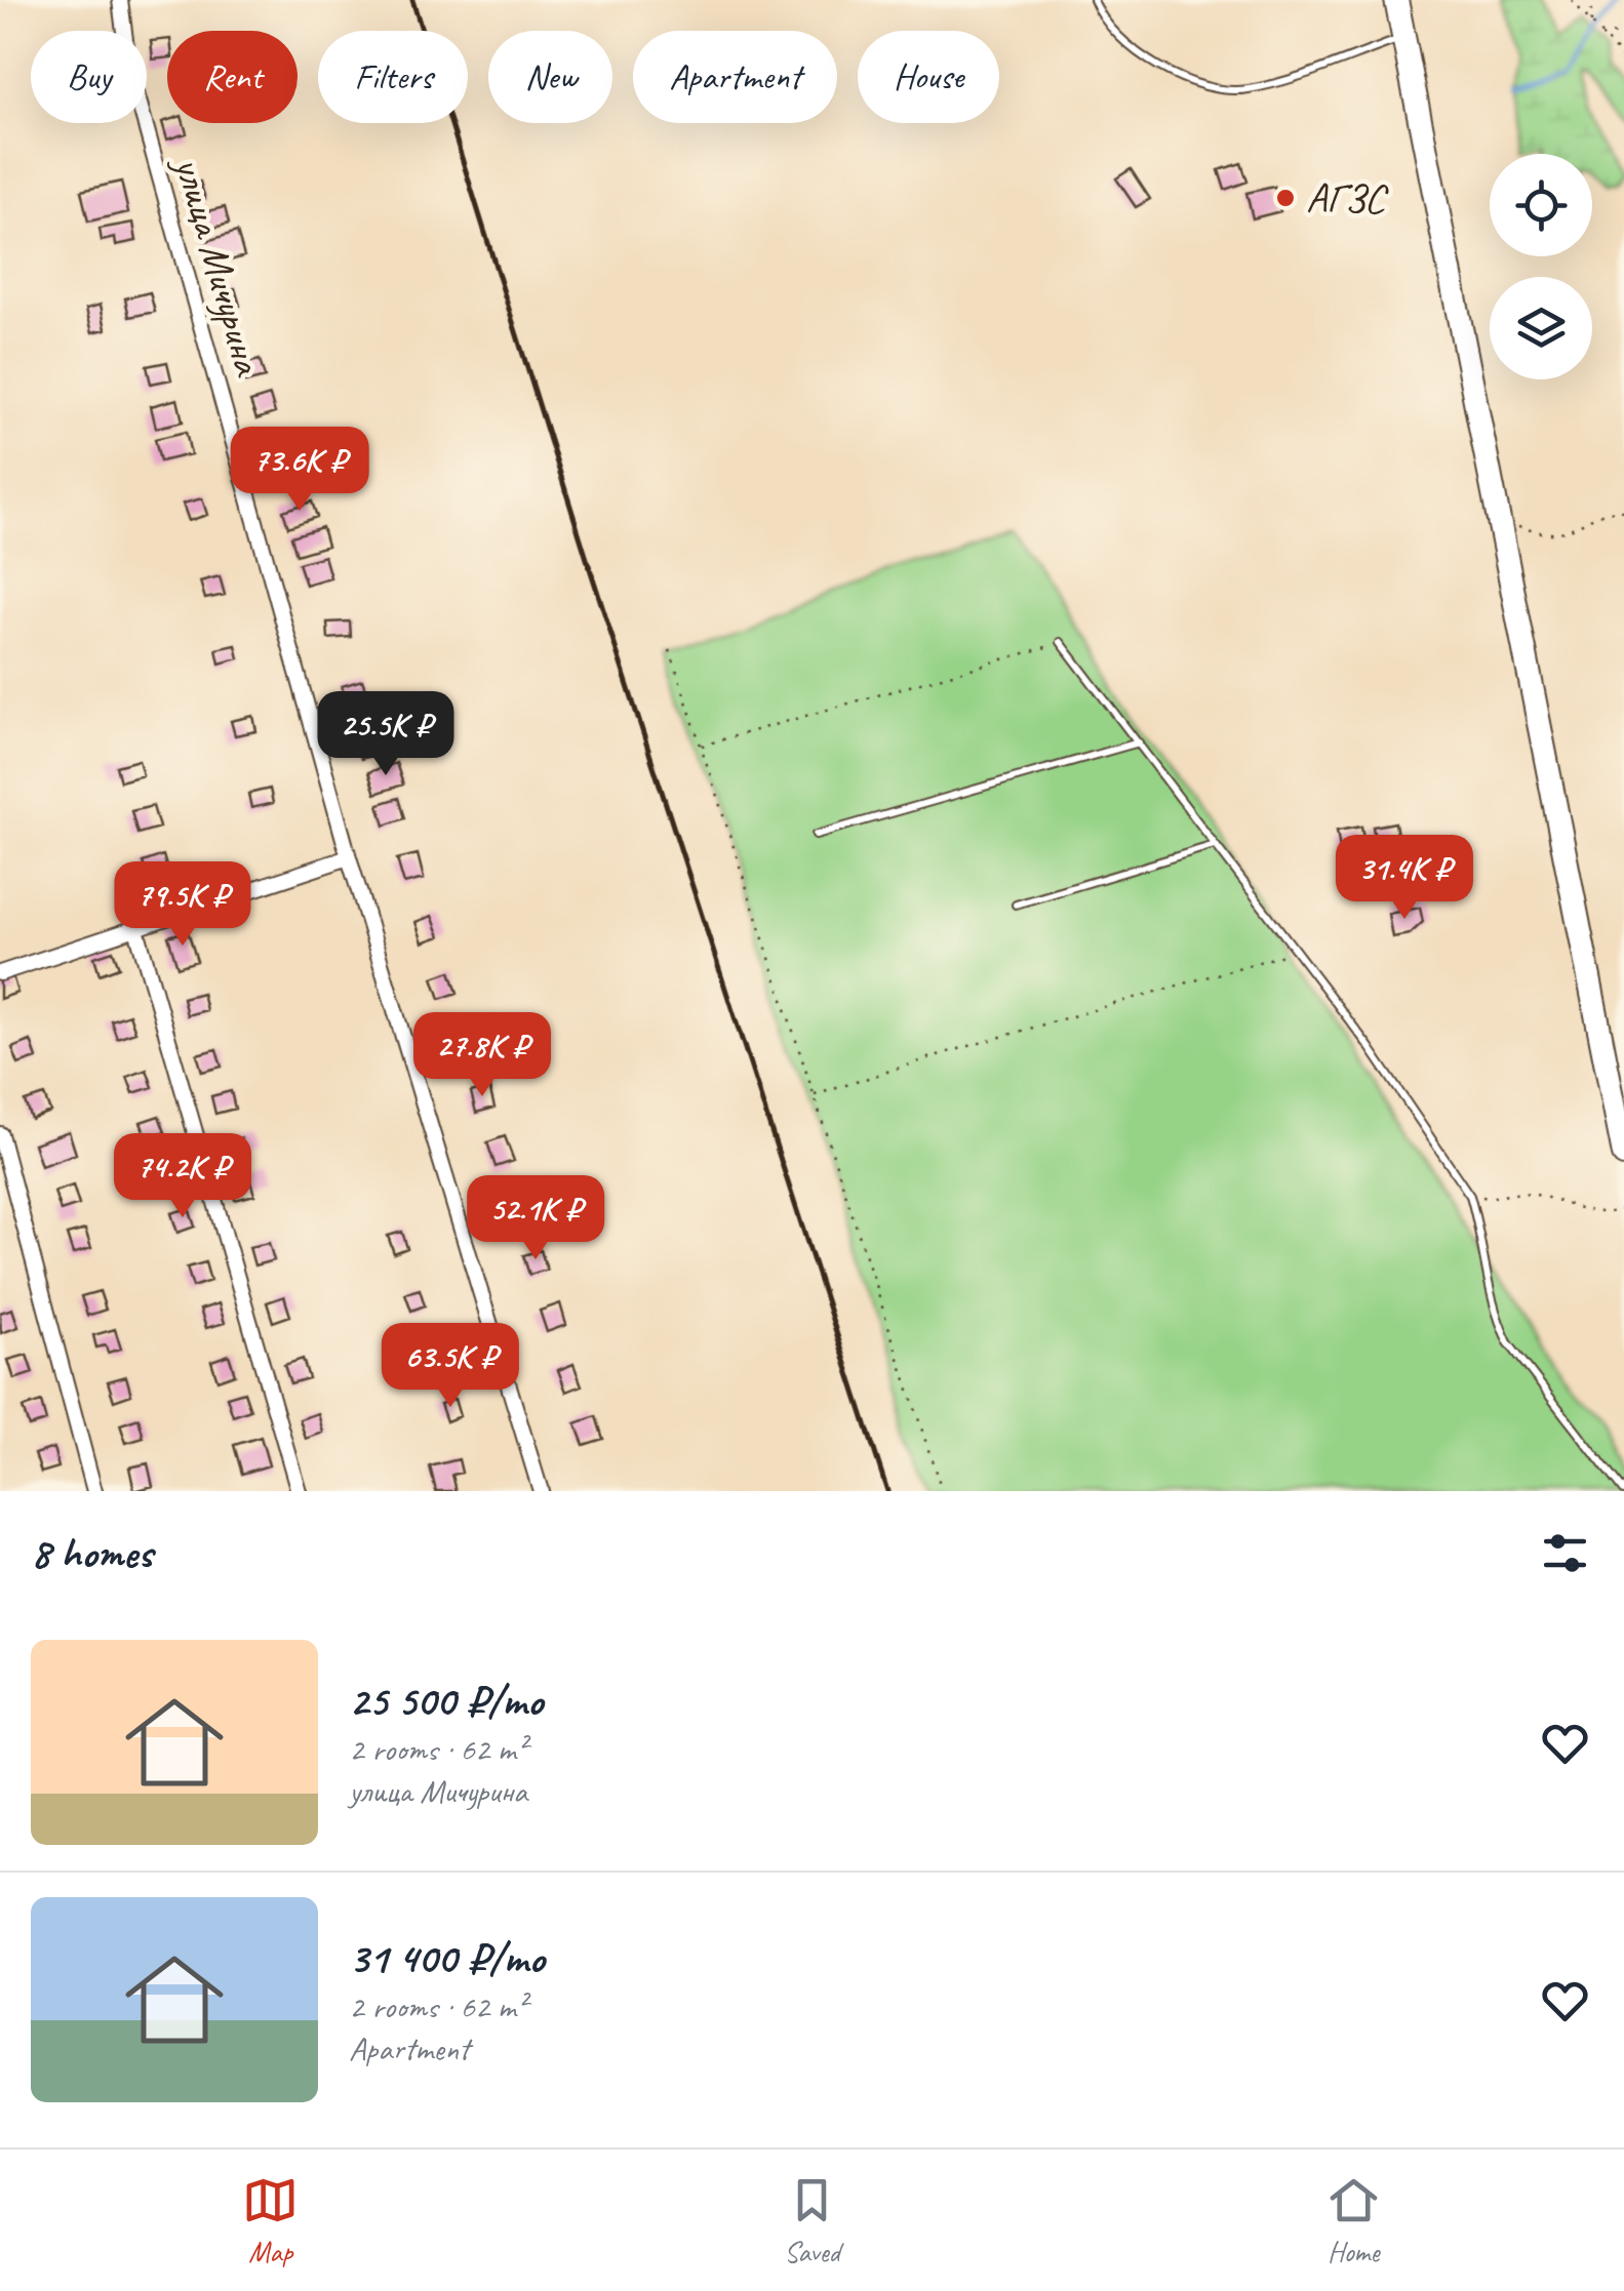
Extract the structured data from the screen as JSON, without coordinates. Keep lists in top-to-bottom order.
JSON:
{
  "streets": {
    "street": ["улица Мичурина"]
  },
  "places": ["АГЗС"],
  "page": {
    "chip": [
      "Buy",
      "Rent",
      "Filters",
      "New",
      "Apartment",
      "House"
    ],
    "price": [
      "73.6K ₽",
      "25.5K ₽",
      "31.4K ₽",
      "79.5K ₽",
      "27.8K ₽",
      "74.2K ₽",
      "52.1K ₽",
      "63.5K ₽"
    ],
    "heading": "8 homes",
    "list": [
      {
        "name": "25 500 ₽/mo",
        "note": "2 rooms · 62 m² · улица Мичурина"
      },
      {
        "name": "31 400 ₽/mo",
        "note": "2 rooms · 62 m² · Apartment"
      }
    ],
    "tabs": ["Map", "Saved", "Home"]
  }
}
